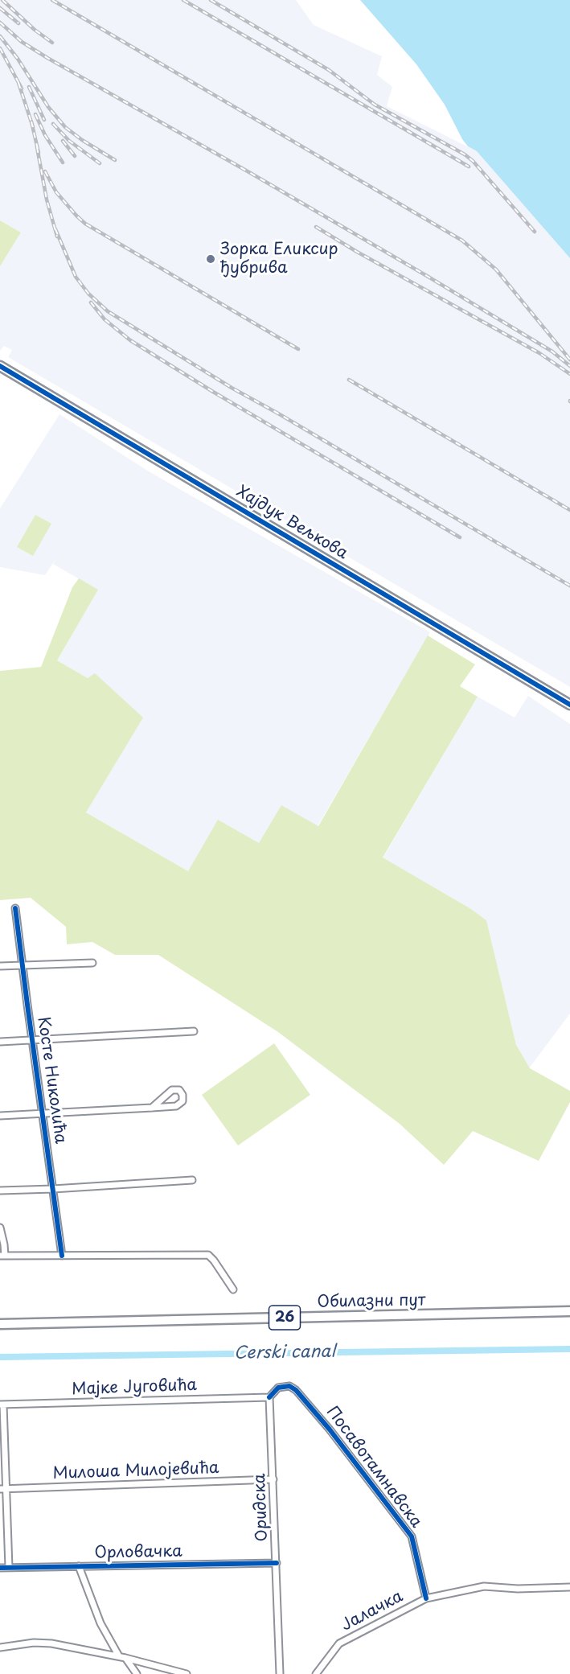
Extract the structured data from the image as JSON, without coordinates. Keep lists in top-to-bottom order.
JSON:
{
  "streets": {
    "main road": ["Хајдук Вељкова", "Обилазни пут", "26"],
    "street": [
      "Косте Николића",
      "Мајке Југовића",
      "Посавотамнавска",
      "Милоша Милојевића",
      "Оридска",
      "Орловачка",
      "Јалачка"
    ]
  },
  "crossings": [
    ["Мајке Југовића", "Посавотамнавска"],
    ["Мајке Југовића", "Оридска"],
    ["Посавотамнавска", "Оридска"],
    ["Посавотамнавска", "Јалачка"],
    ["Милоша Милојевића", "Оридска"],
    ["Оридска", "Орловачка"]
  ],
  "water": ["Cerski canal"],
  "places": ["Зорка Еликсир ђубрива"]
}
